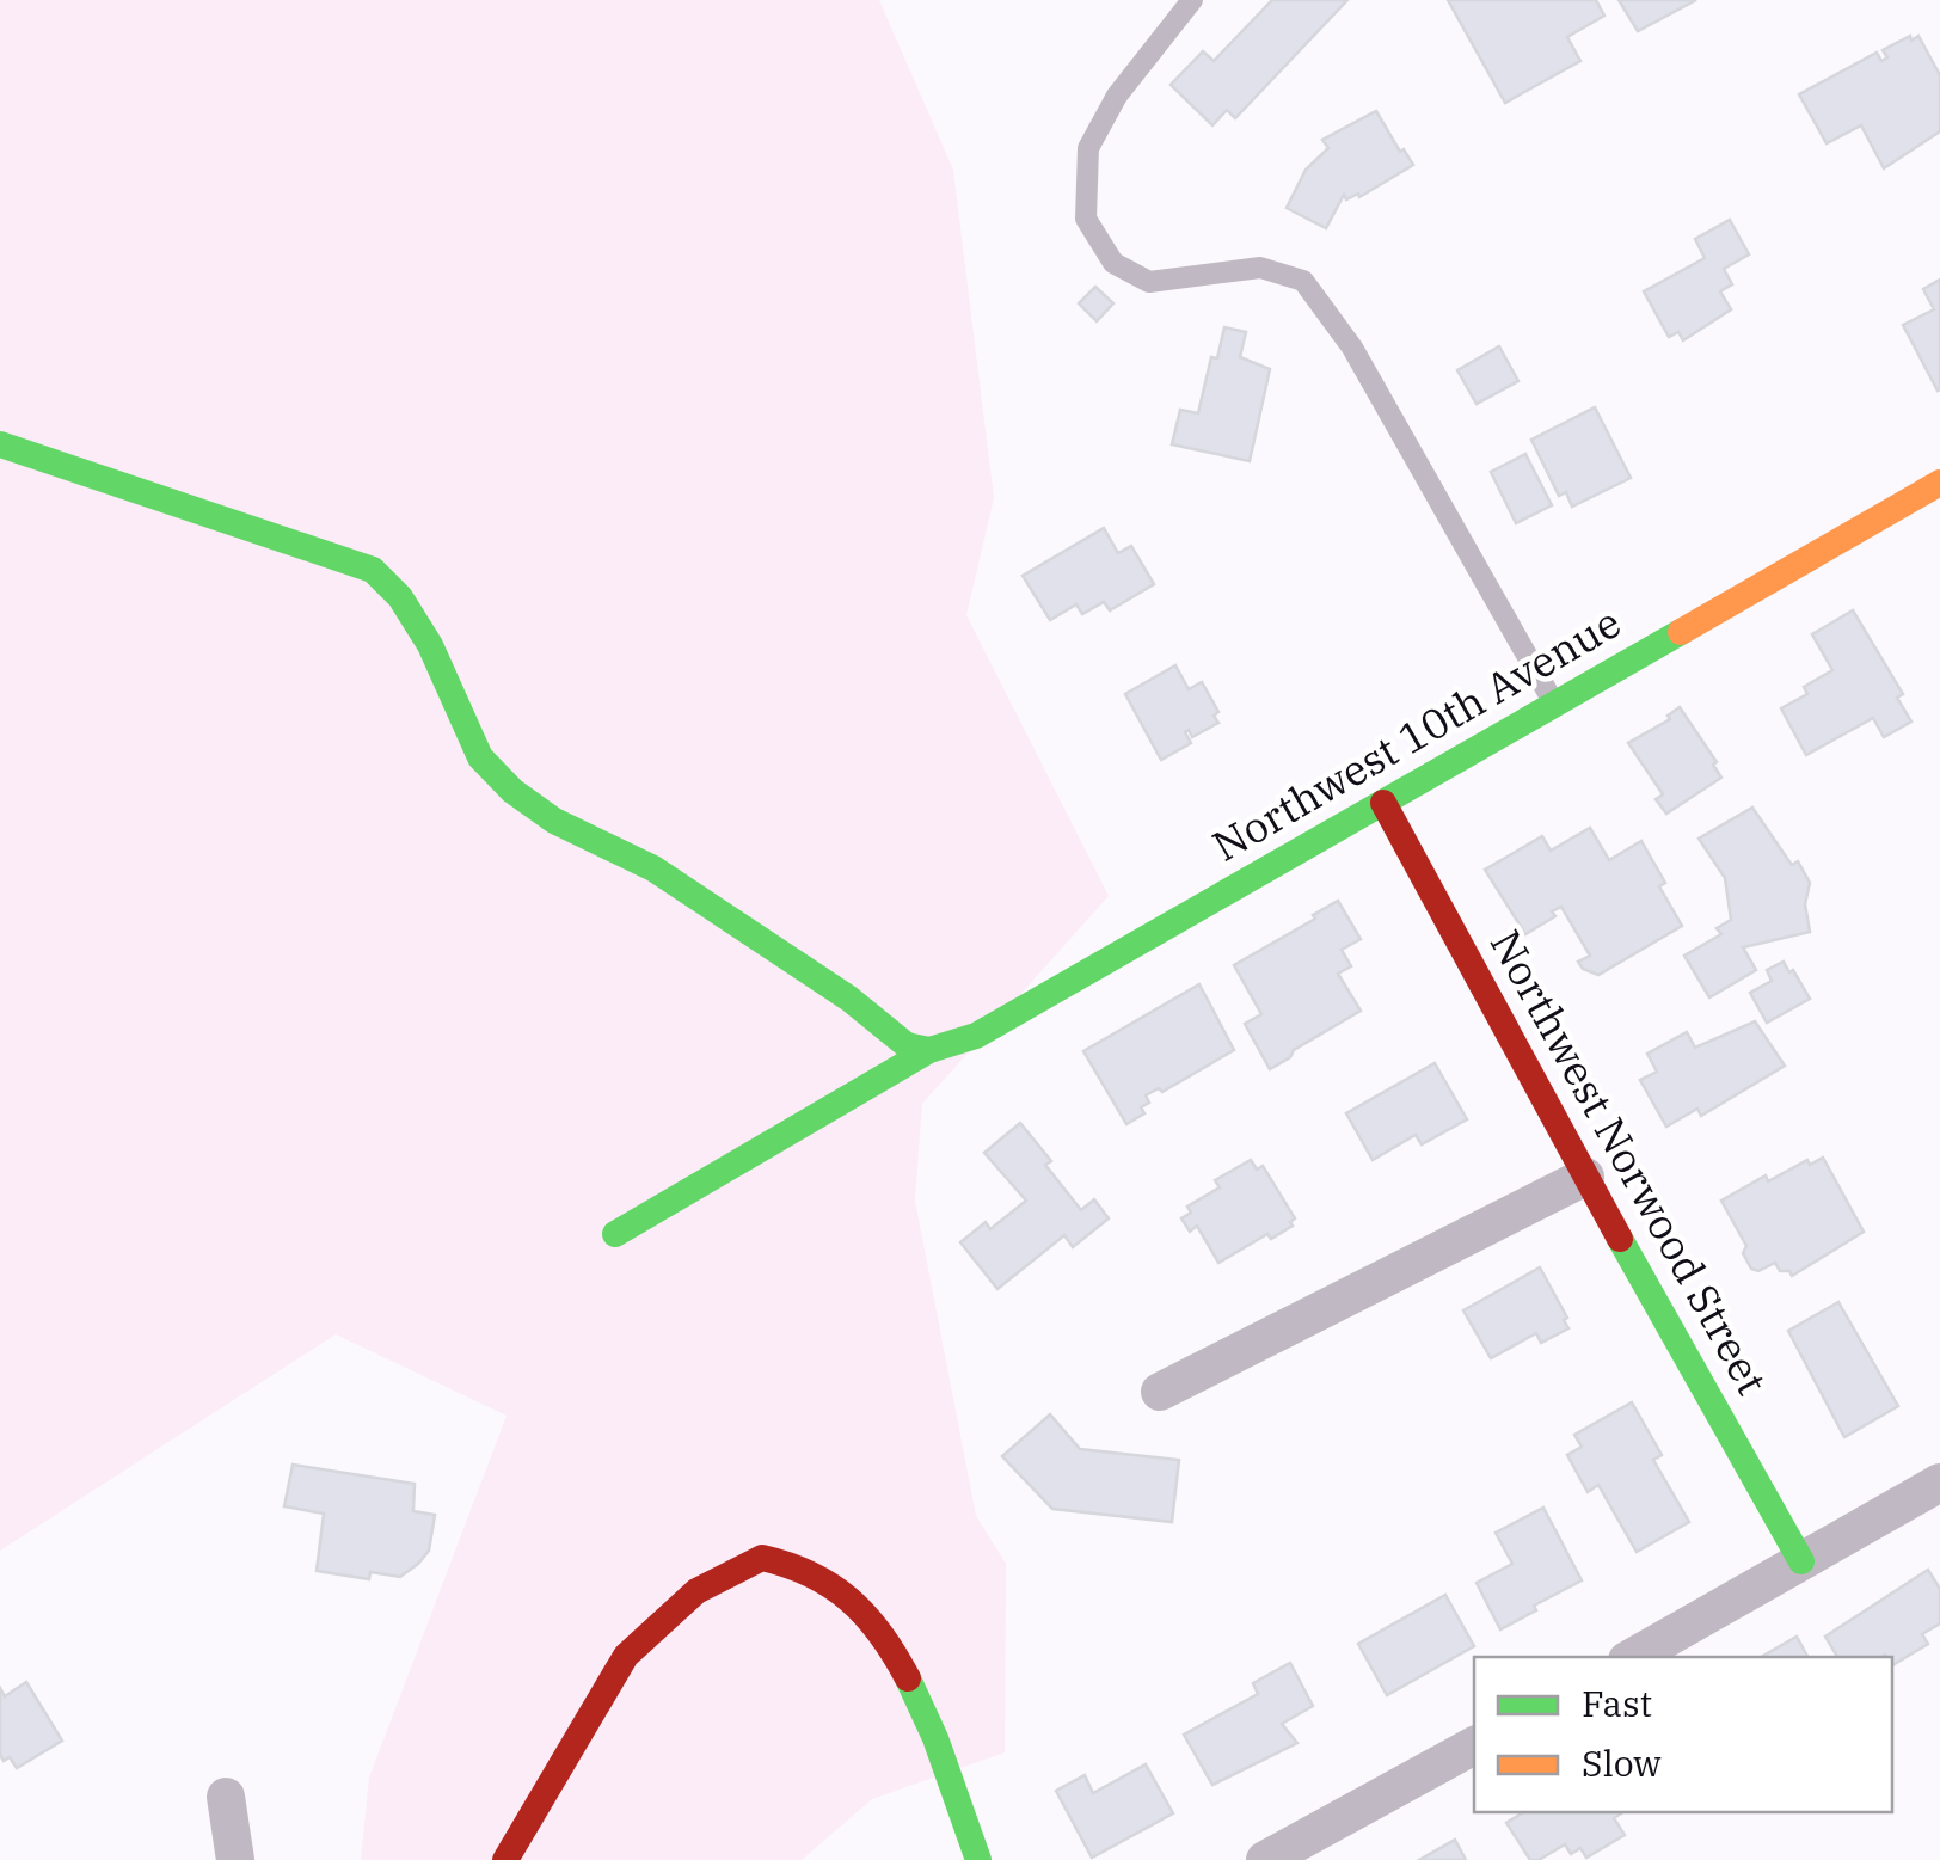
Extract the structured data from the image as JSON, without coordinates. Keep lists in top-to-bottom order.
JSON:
{
  "streets": {
    "street": ["Northwest 10th Avenue", "Northwest Norwood Street"]
  },
  "crossings": [
    ["Northwest 10th Avenue", "Northwest Norwood Street"]
  ],
  "legend": ["Fast", "Slow"]
}
